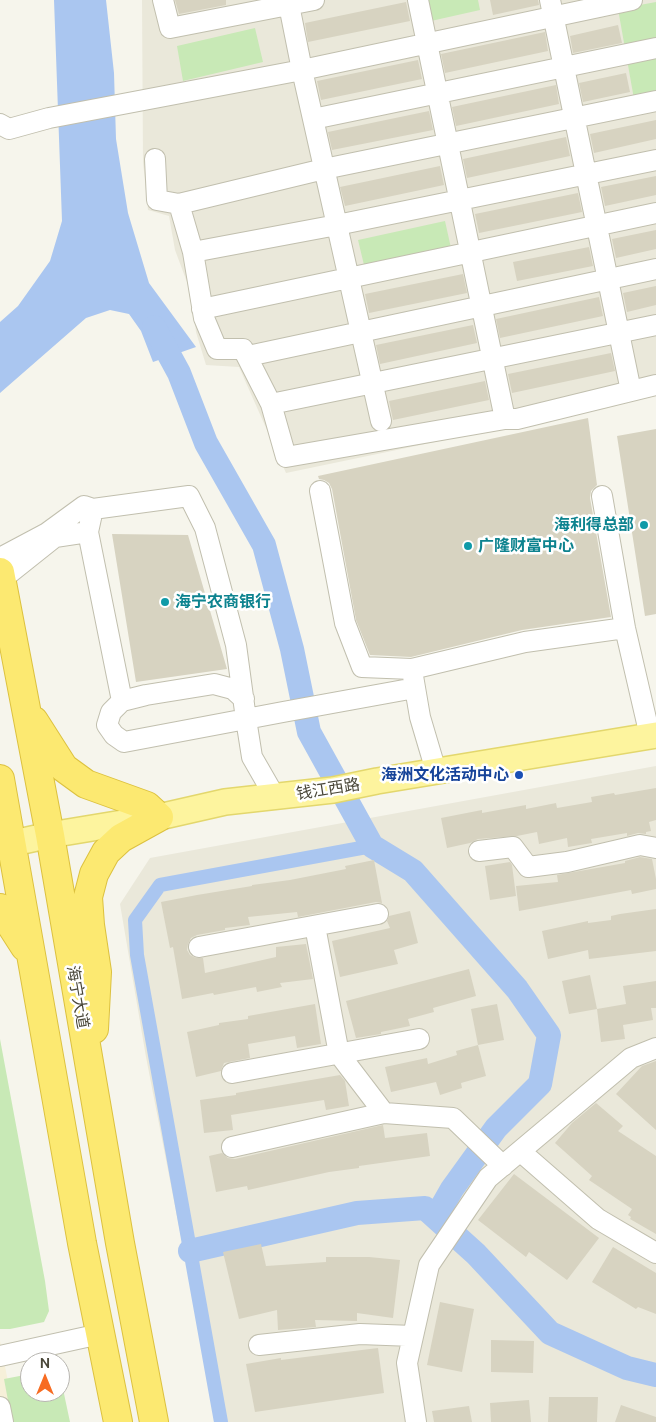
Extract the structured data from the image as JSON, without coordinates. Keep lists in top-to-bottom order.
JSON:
{
  "streets": {
    "highway": ["海宁大道"],
    "main road": ["钱江西路"]
  },
  "crossings": [
    ["钱江西路", "海宁大道"]
  ],
  "places": [
    "海利得总部",
    "广隆财富中心",
    "海宁农商银行",
    "海洲文化活动中心"
  ],
  "north": "top"
}
